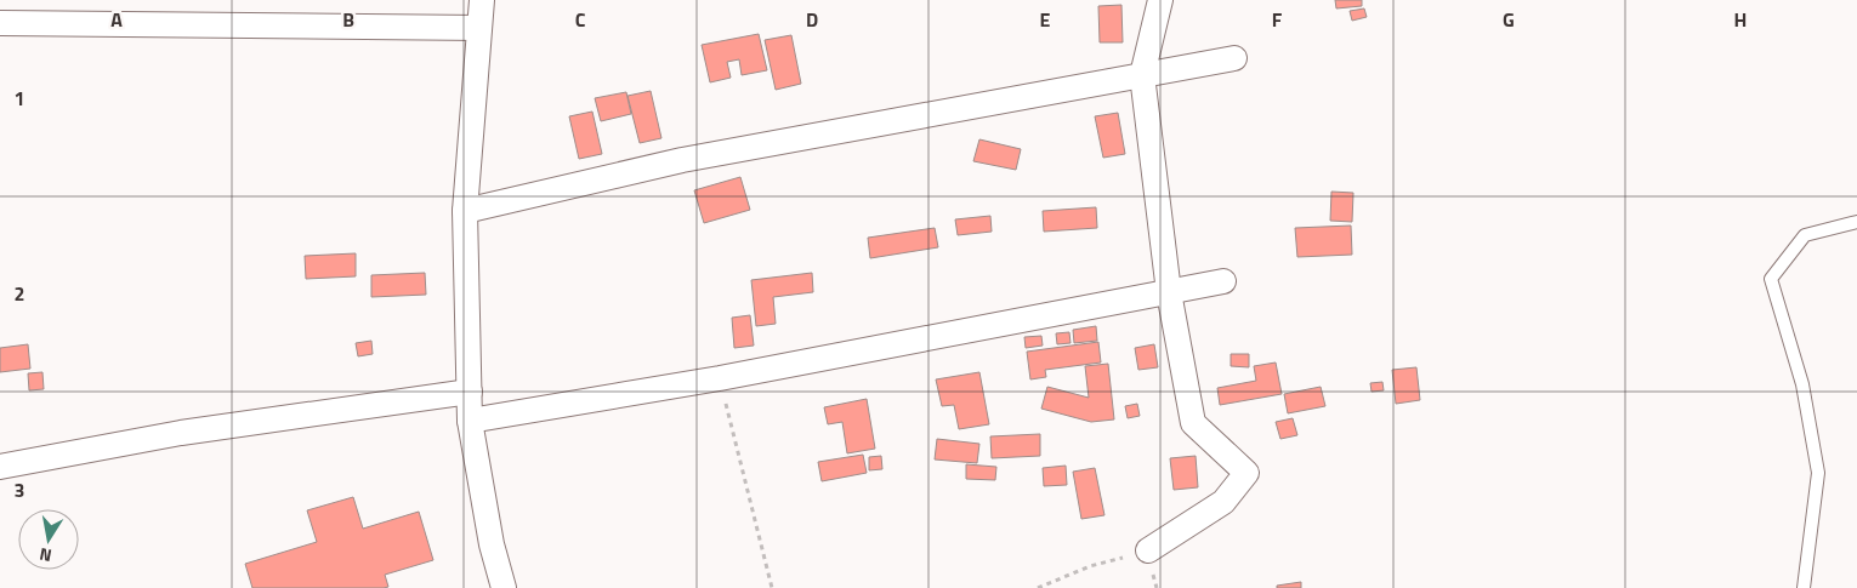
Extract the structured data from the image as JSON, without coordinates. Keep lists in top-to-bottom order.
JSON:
{
  "north": "bottom",
  "grid": {
    "columns": [
      "A",
      "B",
      "C",
      "D",
      "E",
      "F",
      "G",
      "H"
    ],
    "rows": ["1", "2", "3"]
  }
}
